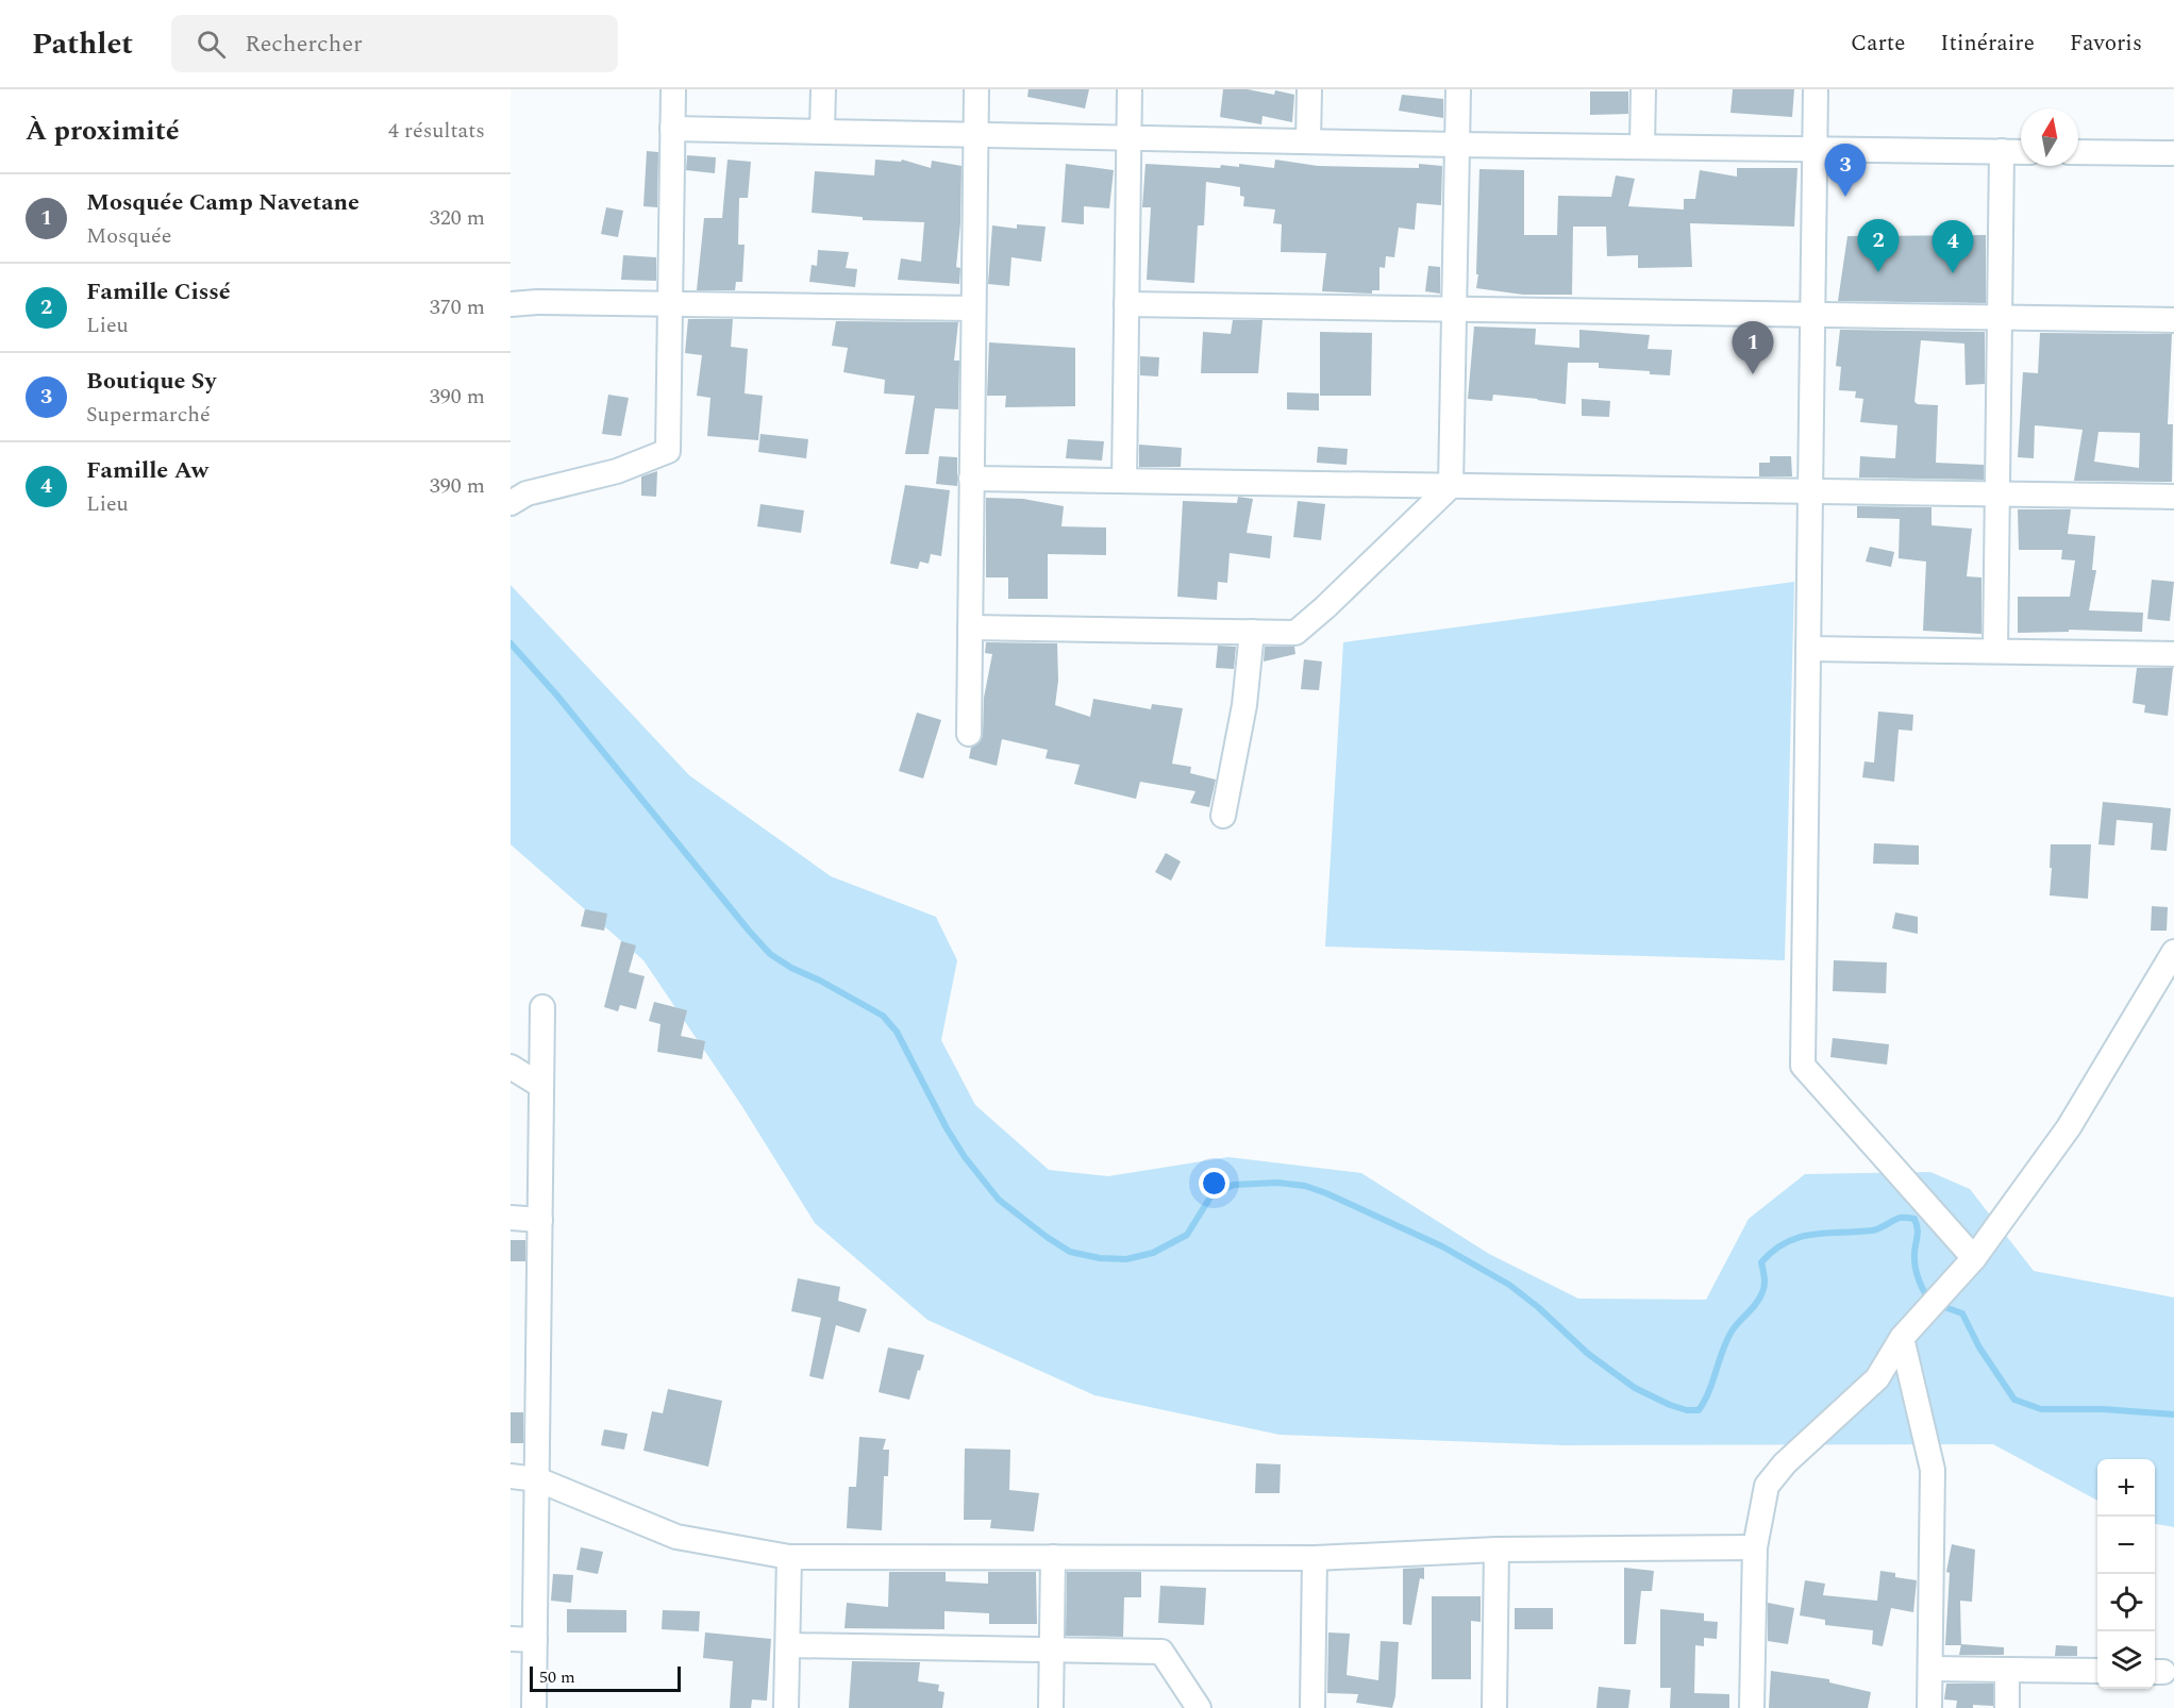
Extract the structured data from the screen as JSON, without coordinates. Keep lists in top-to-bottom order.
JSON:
{
  "scale_bar": "50 m",
  "north": "top",
  "page": {
    "header": "Pathlet",
    "search": "Rechercher",
    "nav": ["Carte", "Itinéraire", "Favoris"],
    "heading": ["À proximité", "4 résultats"],
    "pins": [
      "3",
      "2",
      "4",
      "1"
    ],
    "list": [
      {
        "mark": "1",
        "name": "Mosquée Camp Navetane",
        "note": "Mosquée",
        "value": "320 m"
      },
      {
        "mark": "2",
        "name": "Famille Cissé",
        "note": "Lieu",
        "value": "370 m"
      },
      {
        "mark": "3",
        "name": "Boutique Sy",
        "note": "Supermarché",
        "value": "390 m"
      },
      {
        "mark": "4",
        "name": "Famille Aw",
        "note": "Lieu",
        "value": "390 m"
      }
    ],
    "map_buttons": ["+", "−"],
    "scale": "50 m"
  }
}
